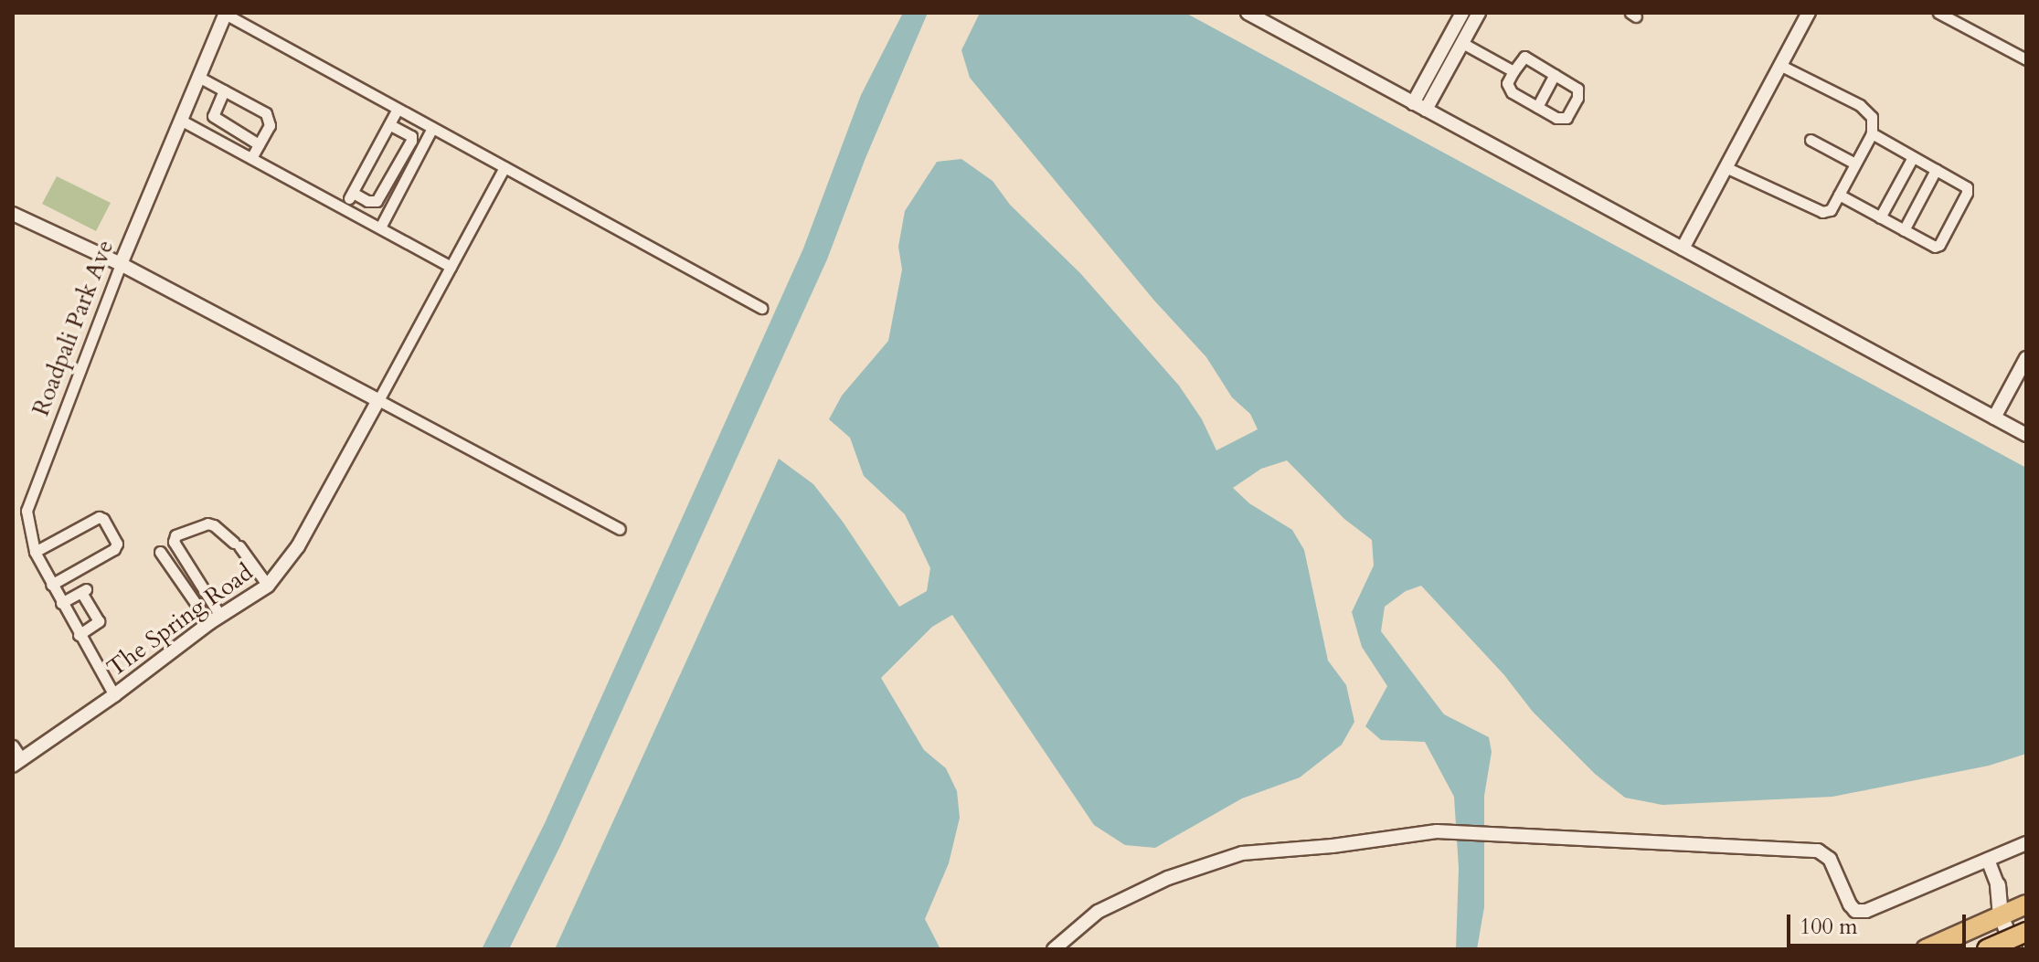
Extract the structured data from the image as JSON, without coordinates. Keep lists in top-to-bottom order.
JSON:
{
  "streets": {
    "street": ["Roadpali Park Ave", "The Spring Road"]
  },
  "crossings": [
    ["Roadpali Park Ave", "The Spring Road"]
  ],
  "scale_bar": "100 m"
}
